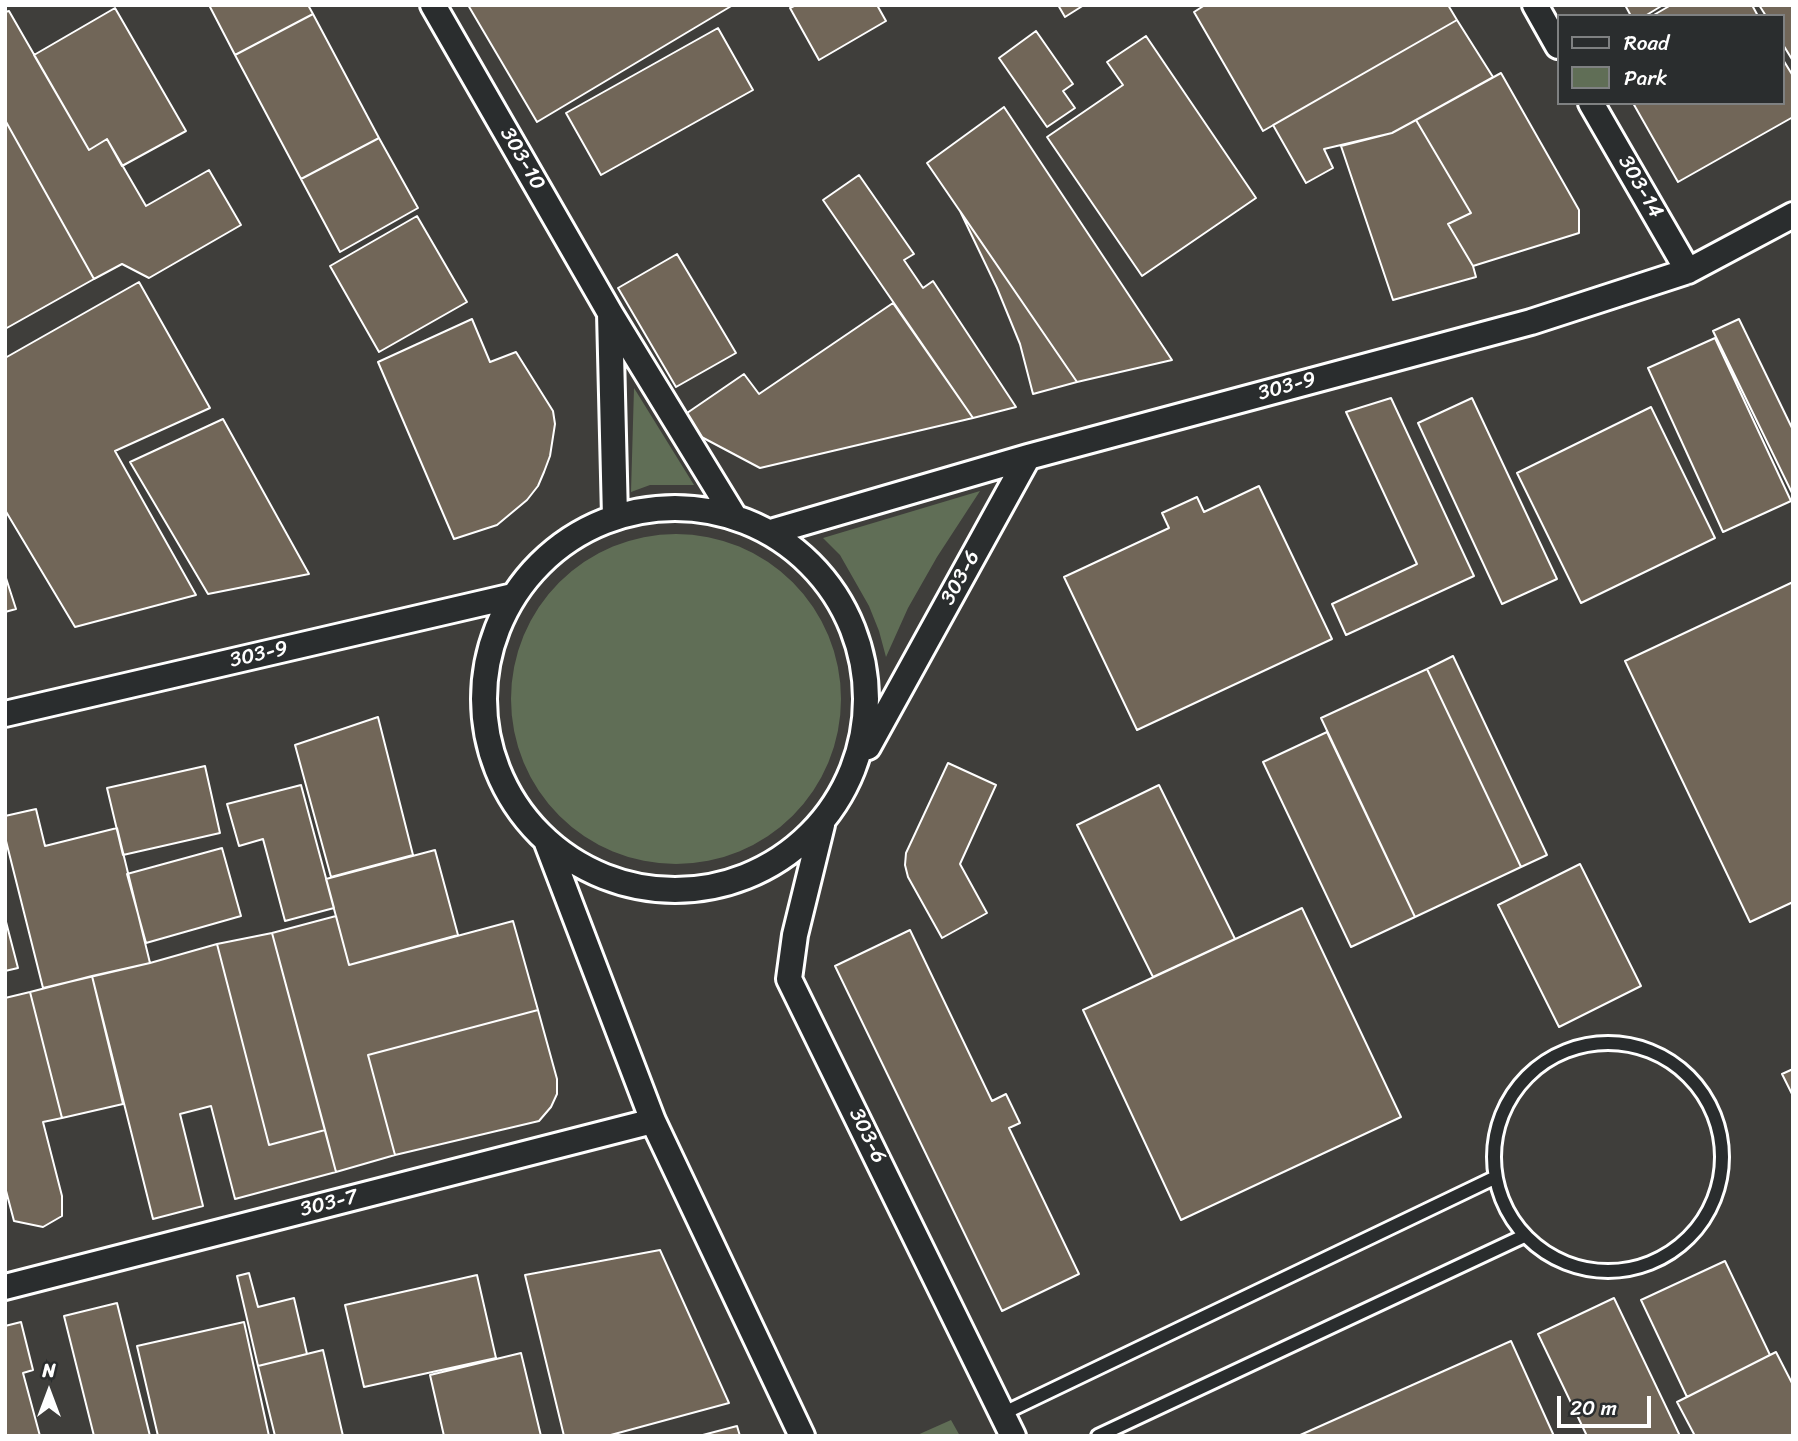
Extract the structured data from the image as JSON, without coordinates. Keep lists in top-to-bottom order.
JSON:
{
  "streets": {
    "street": [
      "303-10",
      "303-14",
      "303-9",
      "303-6",
      "303-7"
    ]
  },
  "crossings": [
    ["303-14", "303-9"],
    ["303-9", "303-6"]
  ],
  "legend": ["Road", "Park"],
  "scale_bar": "20 m",
  "north": "top"
}
